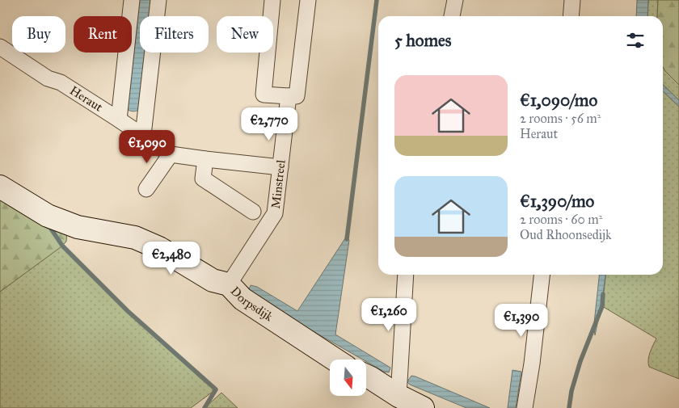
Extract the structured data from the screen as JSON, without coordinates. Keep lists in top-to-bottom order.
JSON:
{
  "streets": {
    "street": ["Heraut", "Minstreel", "Dorpsdijk"]
  },
  "crossings": [
    ["Heraut", "Minstreel"],
    ["Minstreel", "Dorpsdijk"]
  ],
  "north": "bottom",
  "page": {
    "chip": [
      "Buy",
      "Rent",
      "Filters",
      "New"
    ],
    "heading": "5 homes",
    "list": [
      {
        "name": "€1,090/mo",
        "note": "2 rooms · 56 m² · Heraut"
      },
      {
        "name": "€1,390/mo",
        "note": "2 rooms · 60 m² · Oud Rhoonsedijk"
      }
    ],
    "price": [
      "€2,770",
      "€1,090",
      "€2,480",
      "€1,260",
      "€1,390"
    ]
  }
}
